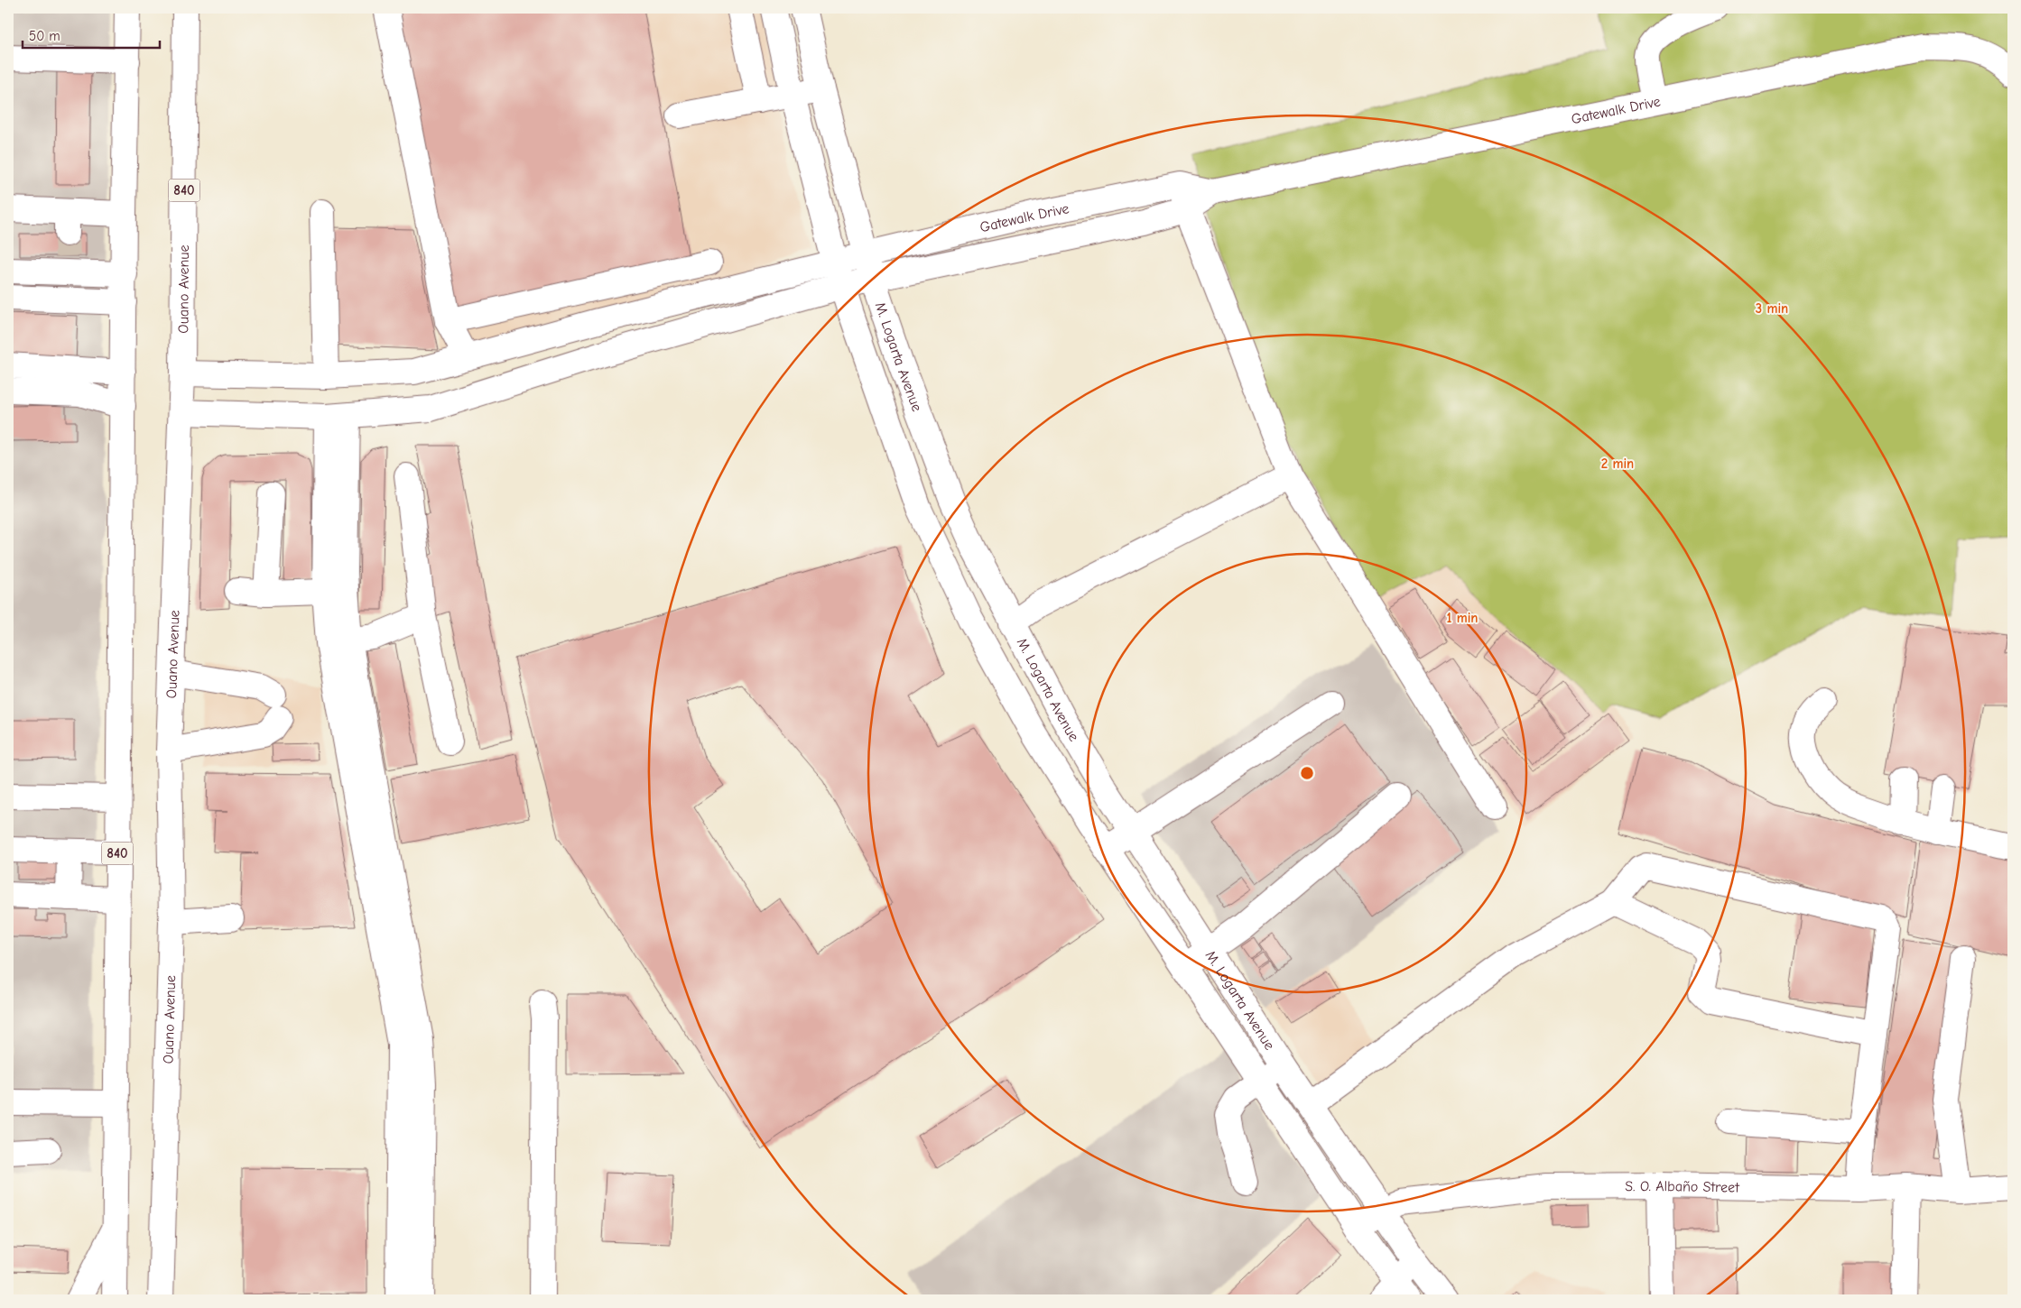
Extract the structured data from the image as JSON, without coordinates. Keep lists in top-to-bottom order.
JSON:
{
  "streets": {
    "main road": [
      "Gatewalk Drive",
      "840",
      "Ouano Avenue",
      "M. Logarta Avenue",
      "S. O. Albaño Street"
    ]
  },
  "crossings": [
    ["Gatewalk Drive", "Ouano Avenue"],
    ["Gatewalk Drive", "M. Logarta Avenue"],
    ["M. Logarta Avenue", "S. O. Albaño Street"]
  ],
  "scale_bar": "50 m",
  "rings": ["3 min", "2 min", "1 min"]
}
